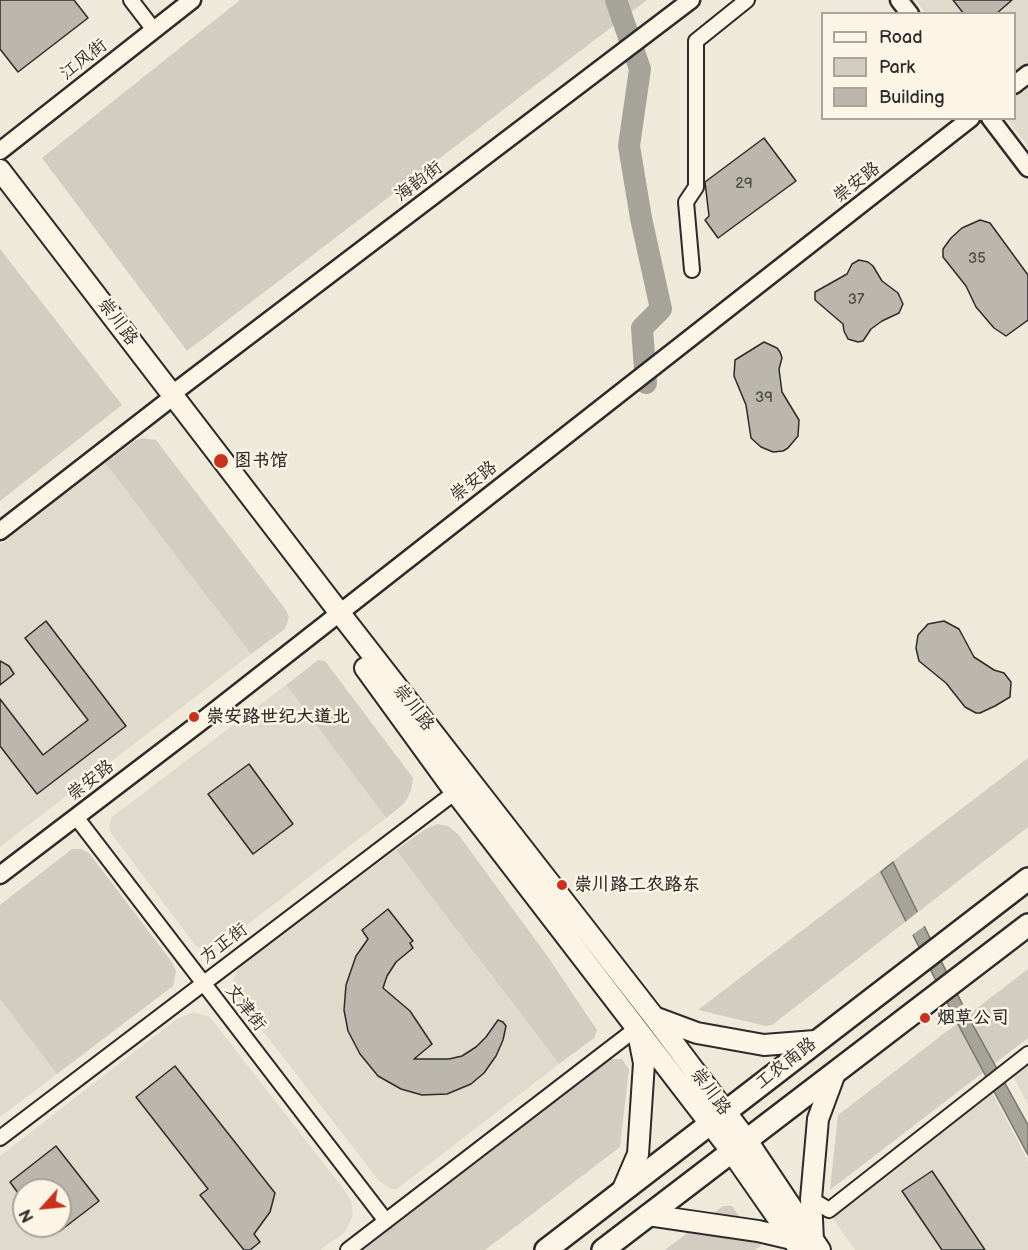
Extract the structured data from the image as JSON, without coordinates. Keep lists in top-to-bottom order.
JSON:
{
  "streets": {
    "main road": ["崇川路", "工农南路"],
    "street": [
      "江风街",
      "海韵街",
      "崇安路",
      "方正街",
      "文津街"
    ]
  },
  "crossings": [
    ["海韵街", "崇川路"],
    ["崇安路", "崇川路"],
    ["崇安路", "文津街"],
    ["崇川路", "方正街"],
    ["崇川路", "工农南路"],
    ["方正街", "文津街"]
  ],
  "places": [
    "图书馆",
    "崇安路世纪大道北",
    "崇川路工农路东",
    "烟草公司"
  ],
  "house_numbers": [
    "29",
    "35",
    "37",
    "39"
  ],
  "legend": ["Road", "Park", "Building"],
  "north": "bottom left"
}
